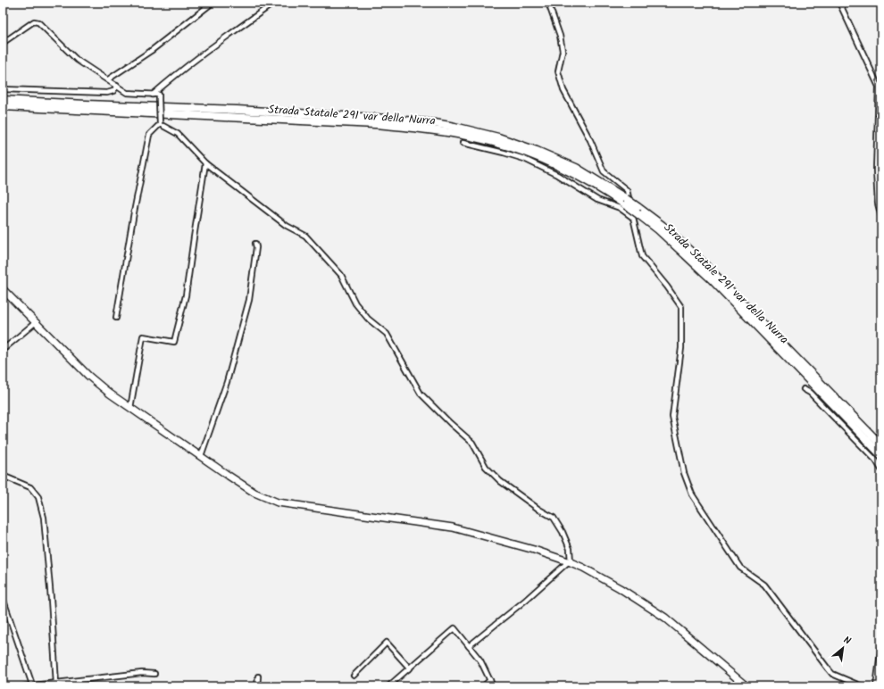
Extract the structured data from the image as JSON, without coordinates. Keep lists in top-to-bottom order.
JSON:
{
  "streets": {
    "highway": ["Strada Statale 291 var della Nurra"]
  },
  "north": "top right"
}
